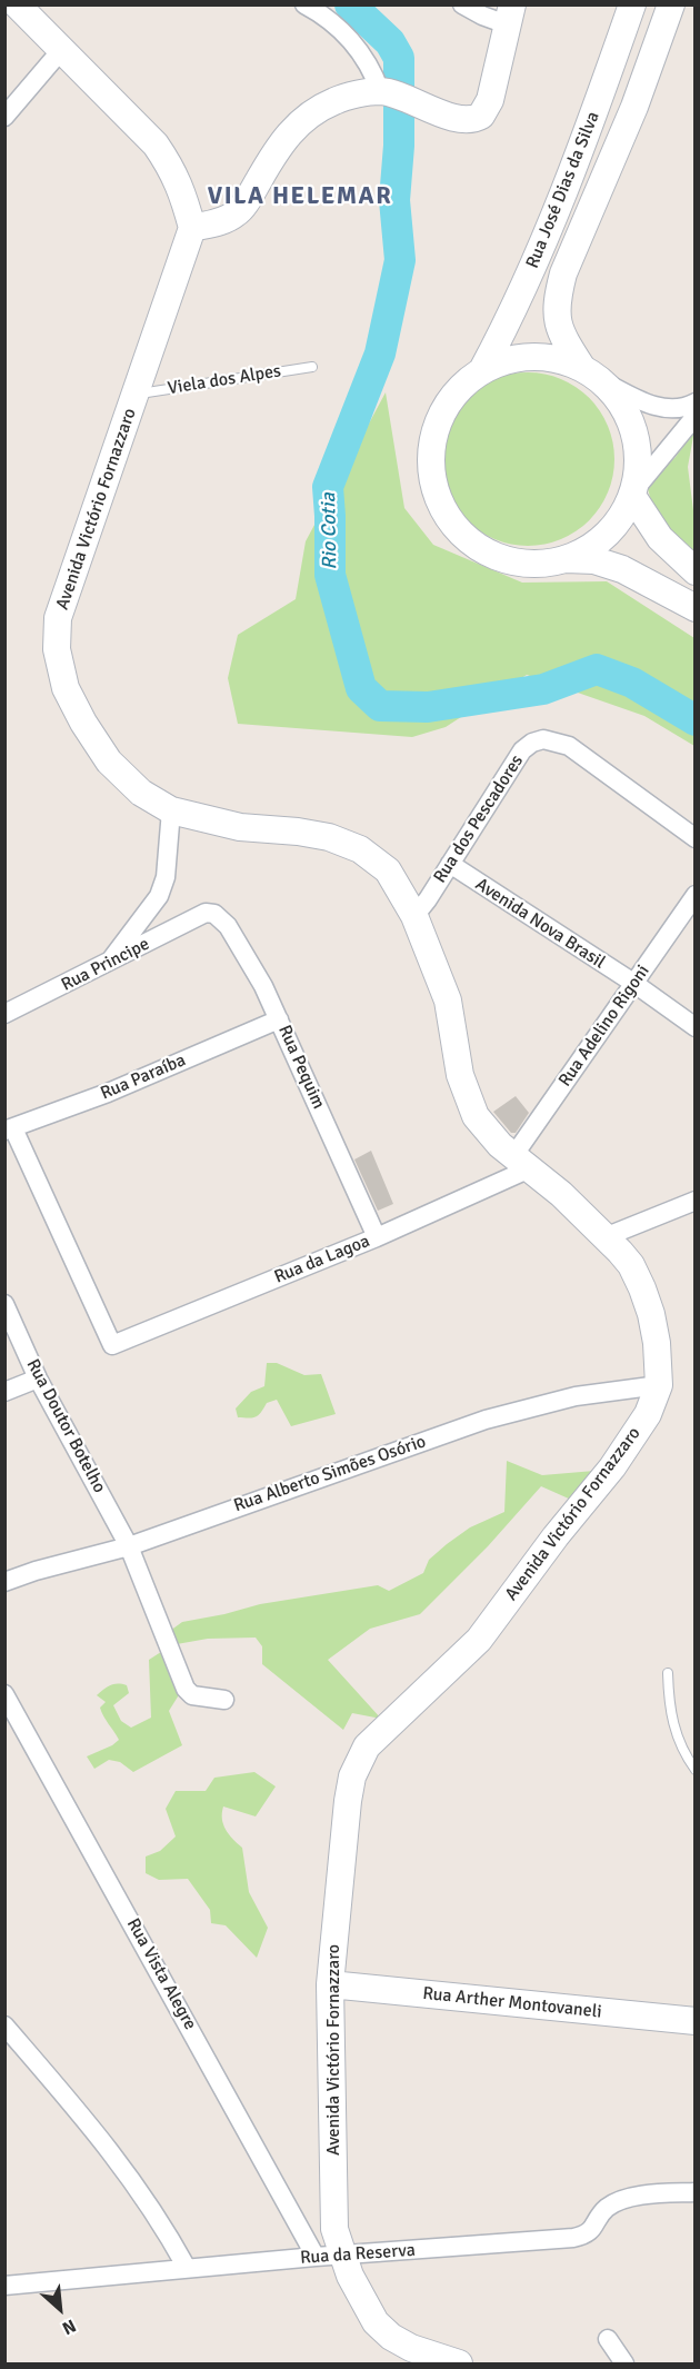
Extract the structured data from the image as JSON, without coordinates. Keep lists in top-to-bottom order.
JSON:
{
  "streets": {
    "street": [
      "Rua José Dias da Silva",
      "Avenida Victório Fornazzaro",
      "Rua dos Pescadores",
      "Avenida Nova Brasil",
      "Rua Principe",
      "Rua Adelino Rigoni",
      "Rua Pequim",
      "Rua Paraíba",
      "Rua da Lagoa",
      "Rua Doutor Botelho",
      "Rua Alberto Simões Osório",
      "Rua Vista Alegre",
      "Rua Arther Montovaneli",
      "Rua da Reserva"
    ],
    "lane": ["Viela dos Alpes"]
  },
  "crossings": [
    ["Viela dos Alpes", "Avenida Victório Fornazzaro"],
    ["Avenida Victório Fornazzaro", "Rua dos Pescadores"],
    ["Avenida Victório Fornazzaro", "Rua Adelino Rigoni"],
    ["Avenida Victório Fornazzaro", "Rua da Lagoa"],
    ["Avenida Victório Fornazzaro", "Rua Alberto Simões Osório"],
    ["Avenida Victório Fornazzaro", "Rua Arther Montovaneli"],
    ["Avenida Victório Fornazzaro", "Rua da Reserva"],
    ["Rua dos Pescadores", "Avenida Nova Brasil"],
    ["Avenida Nova Brasil", "Rua Adelino Rigoni"],
    ["Rua Principe", "Rua Pequim"],
    ["Rua Adelino Rigoni", "Rua da Lagoa"],
    ["Rua Pequim", "Rua Paraíba"],
    ["Rua Pequim", "Rua da Lagoa"],
    ["Rua Paraíba", "Rua da Lagoa"],
    ["Rua Doutor Botelho", "Rua Alberto Simões Osório"],
    ["Rua Vista Alegre", "Rua da Reserva"]
  ],
  "districts": ["VILA HELEMAR"],
  "water": ["Rio Cotia"],
  "north": "bottom right"
}
